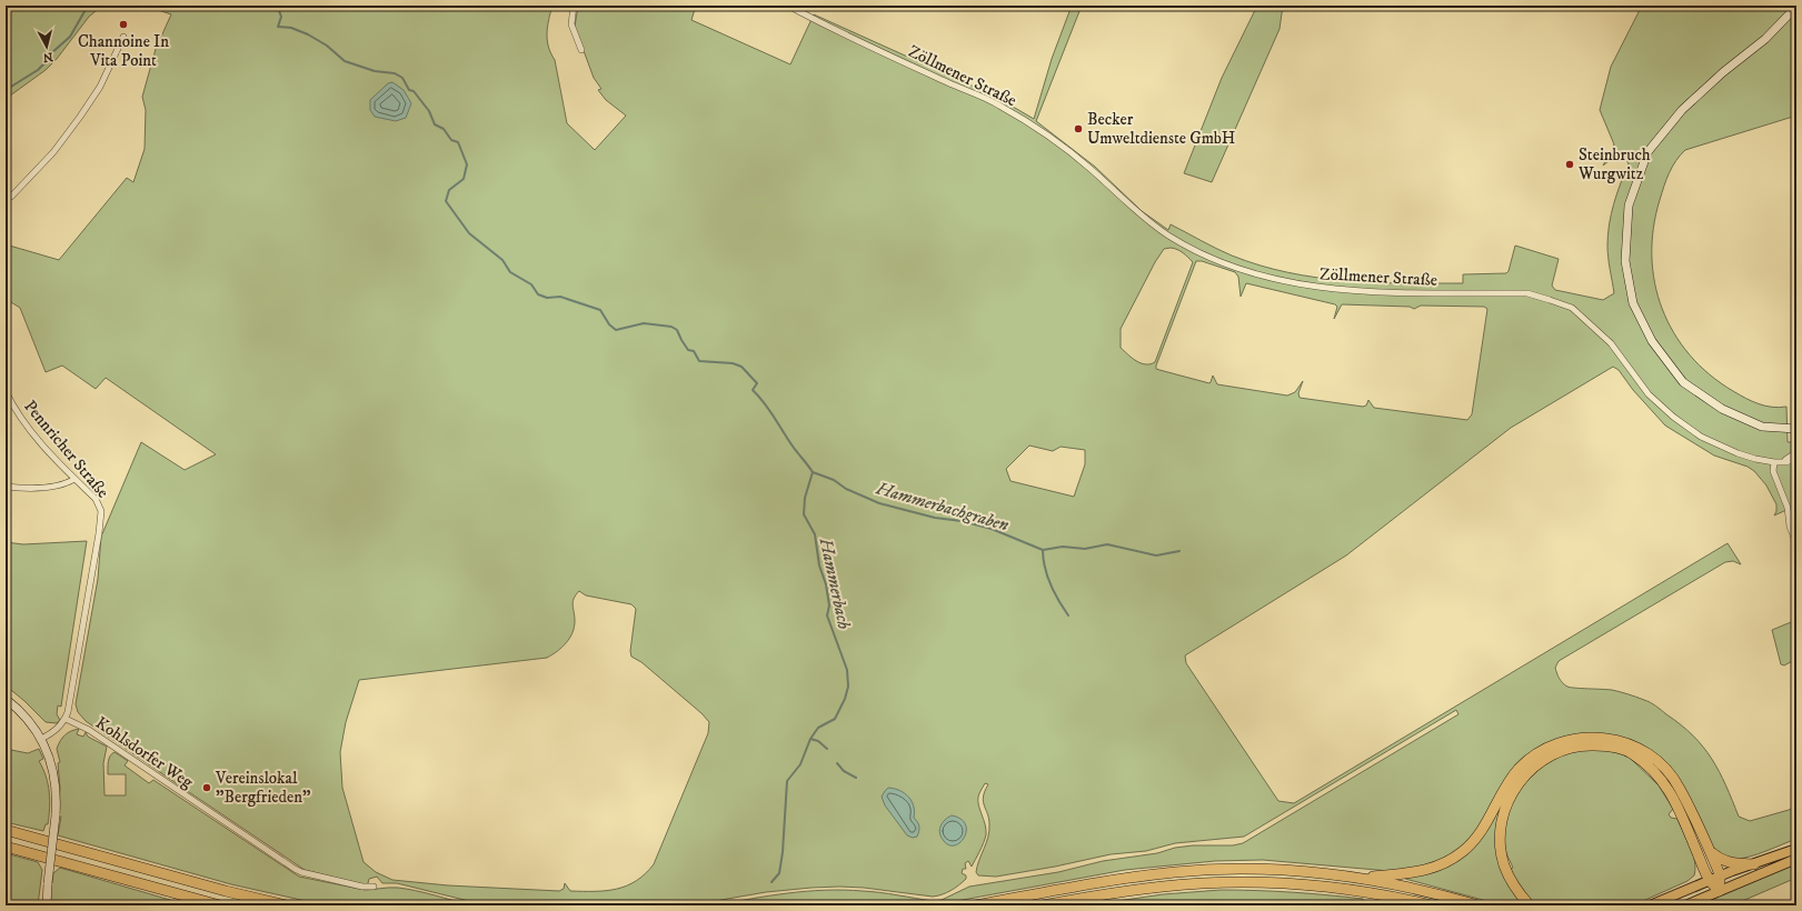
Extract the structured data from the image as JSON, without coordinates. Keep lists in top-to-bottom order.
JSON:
{
  "streets": {
    "street": ["Zöllmener Straße", "Pennricher Straße", "Kohlsdorfer Weg"]
  },
  "crossings": [
    ["Pennricher Straße", "Kohlsdorfer Weg"]
  ],
  "water": ["Hammerbachgraben", "Hammerbach"],
  "places": [
    "Channoine In Vita Point",
    "Becker Umweltdienste GmbH",
    "Steinbruch Wurgwitz",
    "Vereinslokal \"Bergfrieden\""
  ],
  "north": "bottom"
}
